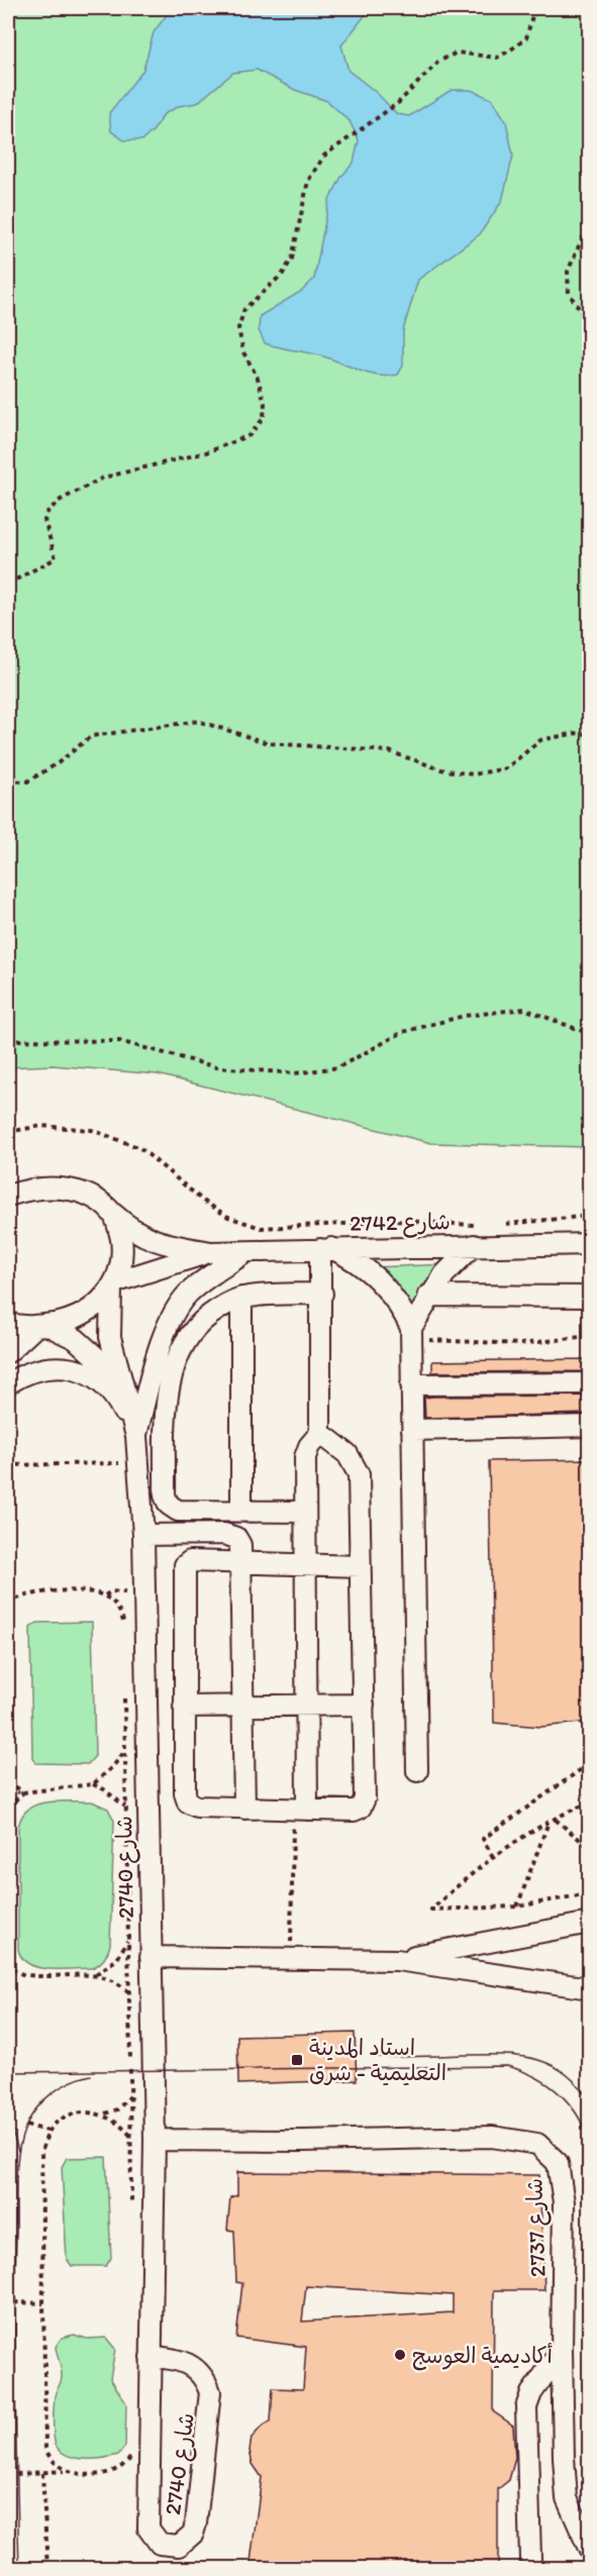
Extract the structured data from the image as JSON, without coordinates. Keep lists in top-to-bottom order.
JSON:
{
  "streets": {
    "street": ["شارع 2742", "شارع 2740", "شارع 2737"]
  },
  "crossings": [
    ["شارع 2742", "شارع 2740"],
    ["شارع 2740", "شارع 2737"]
  ],
  "places": {
    "transit": ["استاد المدينة التعليمية - شرق"],
    "other": ["أكاديمية العوسج"]
  }
}
